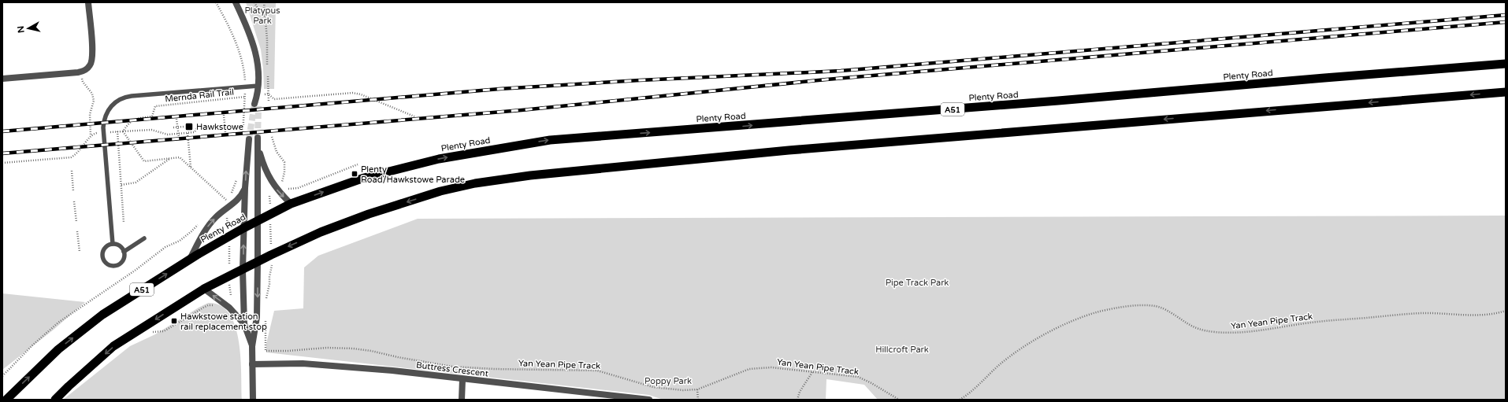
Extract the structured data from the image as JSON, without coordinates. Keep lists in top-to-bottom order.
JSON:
{
  "streets": {
    "highway": ["Plenty Road", "A51"],
    "street": ["Buttress Crescent"],
    "path": ["Mernda Rail Trail", "Yan Yean Pipe Track"]
  },
  "parks": [
    "Platypus Park",
    "Pipe Track Park",
    "Hillcroft Park",
    "Poppy Park"
  ],
  "places": {
    "transit": ["Hawkstowe", "Plenty Road/Hawkstowe Parade", "Hawkstowe station rail replacement stop"]
  },
  "north": "left"
}
